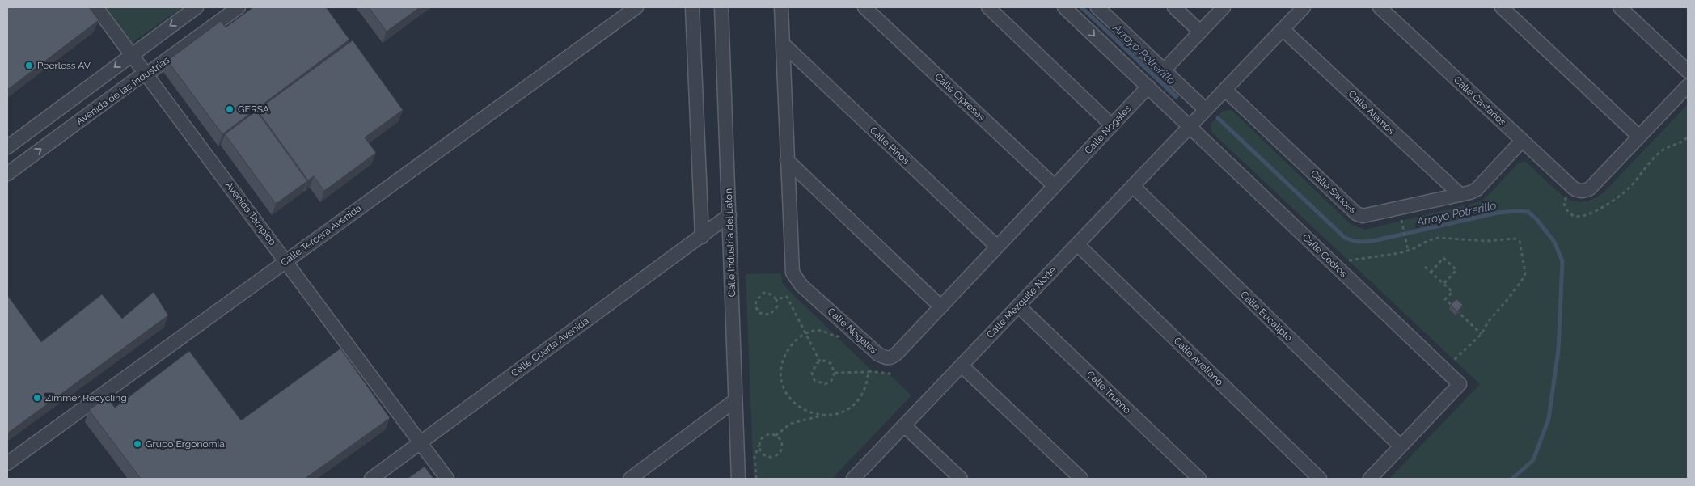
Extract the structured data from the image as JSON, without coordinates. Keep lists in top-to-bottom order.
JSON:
{
  "streets": {
    "street": [
      "Avenida de las Industrias",
      "Calle Cipreses",
      "Calle Castaños",
      "Calle Alamos",
      "Calle Nogales",
      "Calle Pinos",
      "Calle Sauces",
      "Avenida Tampico",
      "Calle Tercera Avenida",
      "Calle Industria del Latón",
      "Calle Cedros",
      "Calle Mezquite Norte",
      "Calle Eucalipto",
      "Calle Cuarta Avenida",
      "Calle Avellano",
      "Calle Trueno"
    ]
  },
  "crossings": [
    ["Avenida de las Industrias", "Avenida Tampico"],
    ["Calle Cipreses", "Calle Nogales"],
    ["Calle Castaños", "Calle Sauces"],
    ["Calle Alamos", "Calle Sauces"],
    ["Calle Alamos", "Calle Mezquite Norte"],
    ["Calle Nogales", "Calle Pinos"],
    ["Calle Nogales", "Calle Cedros"],
    ["Calle Sauces", "Calle Mezquite Norte"],
    ["Avenida Tampico", "Calle Tercera Avenida"],
    ["Avenida Tampico", "Calle Cuarta Avenida"],
    ["Calle Industria del Latón", "Calle Cuarta Avenida"],
    ["Calle Cedros", "Calle Mezquite Norte"],
    ["Calle Cedros", "Calle Eucalipto"],
    ["Calle Mezquite Norte", "Calle Eucalipto"],
    ["Calle Mezquite Norte", "Calle Avellano"],
    ["Calle Mezquite Norte", "Calle Trueno"]
  ],
  "water": ["Arroyo Potrerillo"],
  "places": [
    "Peerless AV",
    "GERSA",
    "Zimmer Recycling",
    "Grupo Ergonomia"
  ]
}
